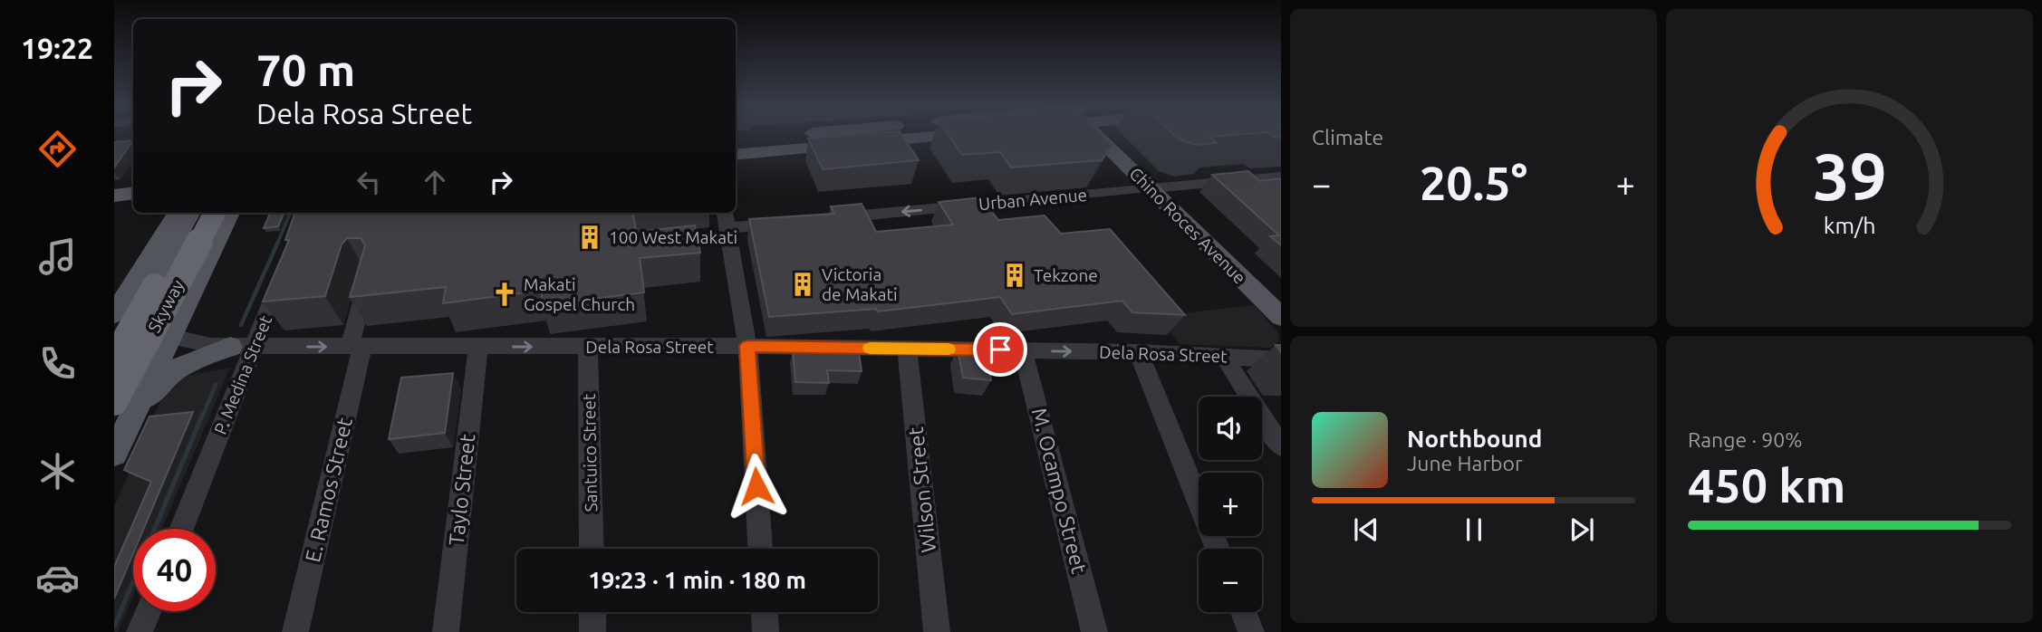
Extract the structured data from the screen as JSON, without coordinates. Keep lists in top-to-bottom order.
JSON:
{
  "streets": {
    "highway": ["Skyway"],
    "main road": ["Chino Roces Avenue"],
    "street": [
      "Urban Avenue",
      "Dela Rosa Street",
      "P. Medina Street",
      "Santuico Street",
      "E. Ramos Street",
      "Taylo Street",
      "Wilson Street",
      "M. Ocampo Street"
    ]
  },
  "crossings": [
    ["Urban Avenue", "Chino Roces Avenue"],
    ["Dela Rosa Street", "P. Medina Street"],
    ["Dela Rosa Street", "Santuico Street"],
    ["Dela Rosa Street", "E. Ramos Street"],
    ["Dela Rosa Street", "Taylo Street"],
    ["Dela Rosa Street", "Wilson Street"],
    ["Dela Rosa Street", "M. Ocampo Street"]
  ],
  "one_way": ["Urban Avenue"],
  "places": {
    "building": ["100 West Makati", "Tekzone", "Victoria de Makati"],
    "church": ["Makati Gospel Church"]
  },
  "page": {
    "tabs": "19:22",
    "tile": [
      "Climate",
      ["Range · 90%", "450 km"]
    ],
    "turn": ["70 m", "Dela Rosa Street"],
    "heat": ["−", "20.5°", "+"],
    "map_buttons": ["+", "−"],
    "song": ["Northbound", "June Harbor"],
    "limit": "40",
    "trip": "19:23 · 1 min · 180 m",
    "gauge": ["39", "km/h"]
  }
}
